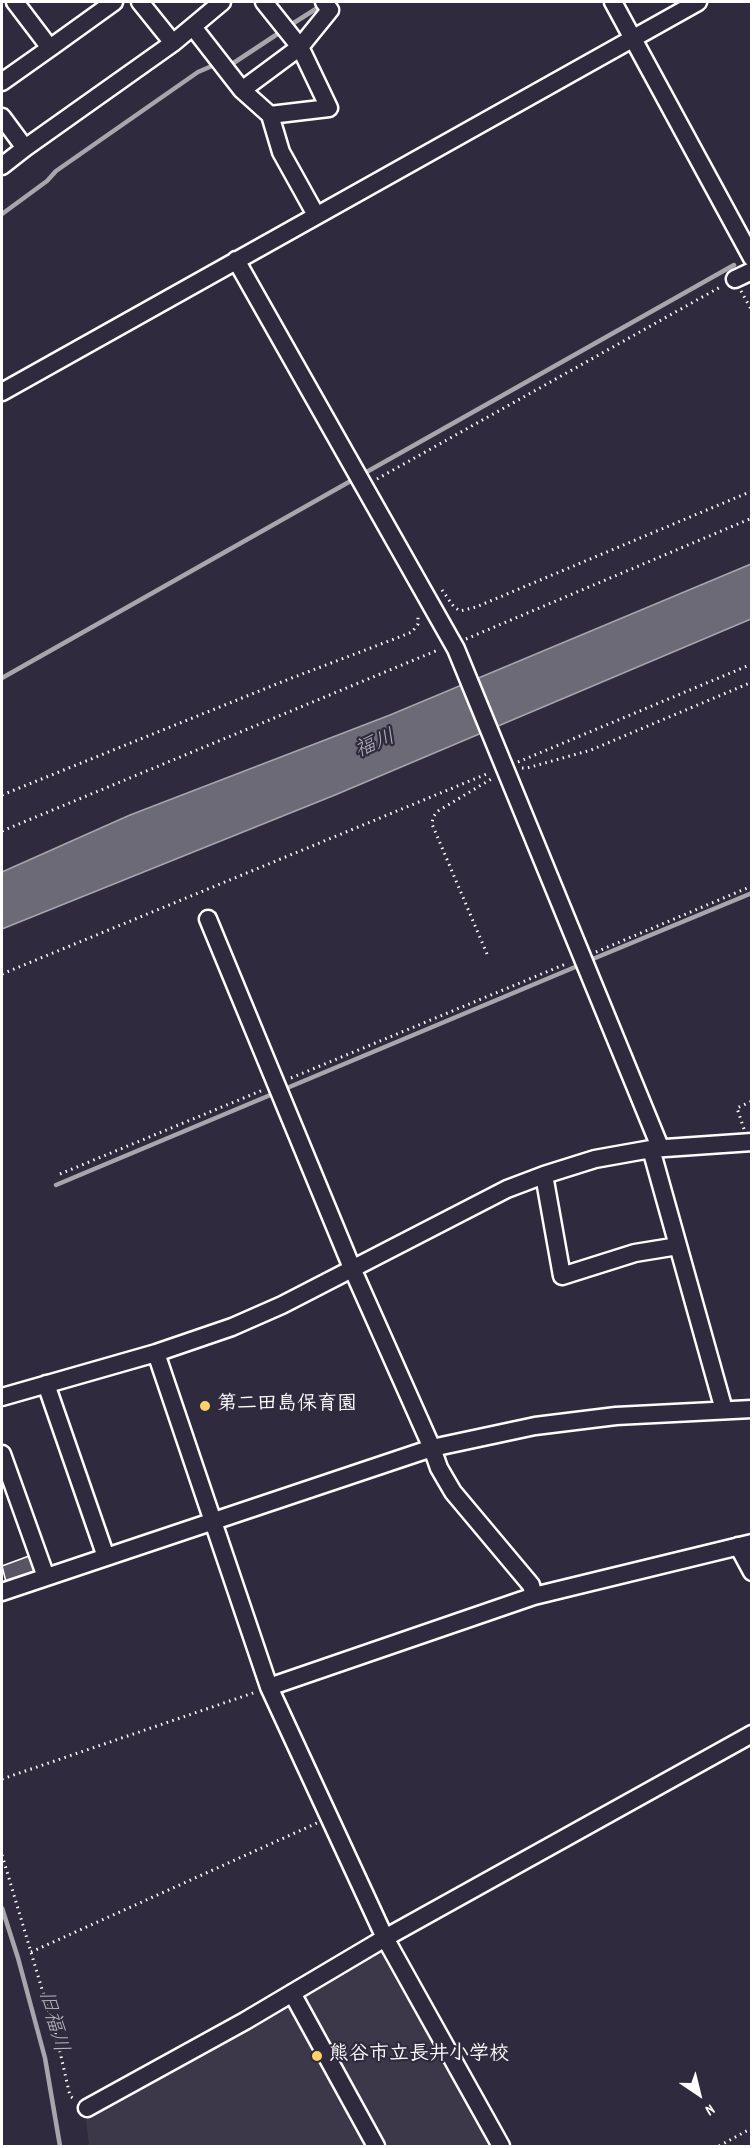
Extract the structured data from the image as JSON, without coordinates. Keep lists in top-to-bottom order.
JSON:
{
  "water": ["福川", "旧福川"],
  "places": ["第二田島保育園", "熊谷市立長井小学校"],
  "north": "bottom right"
}
